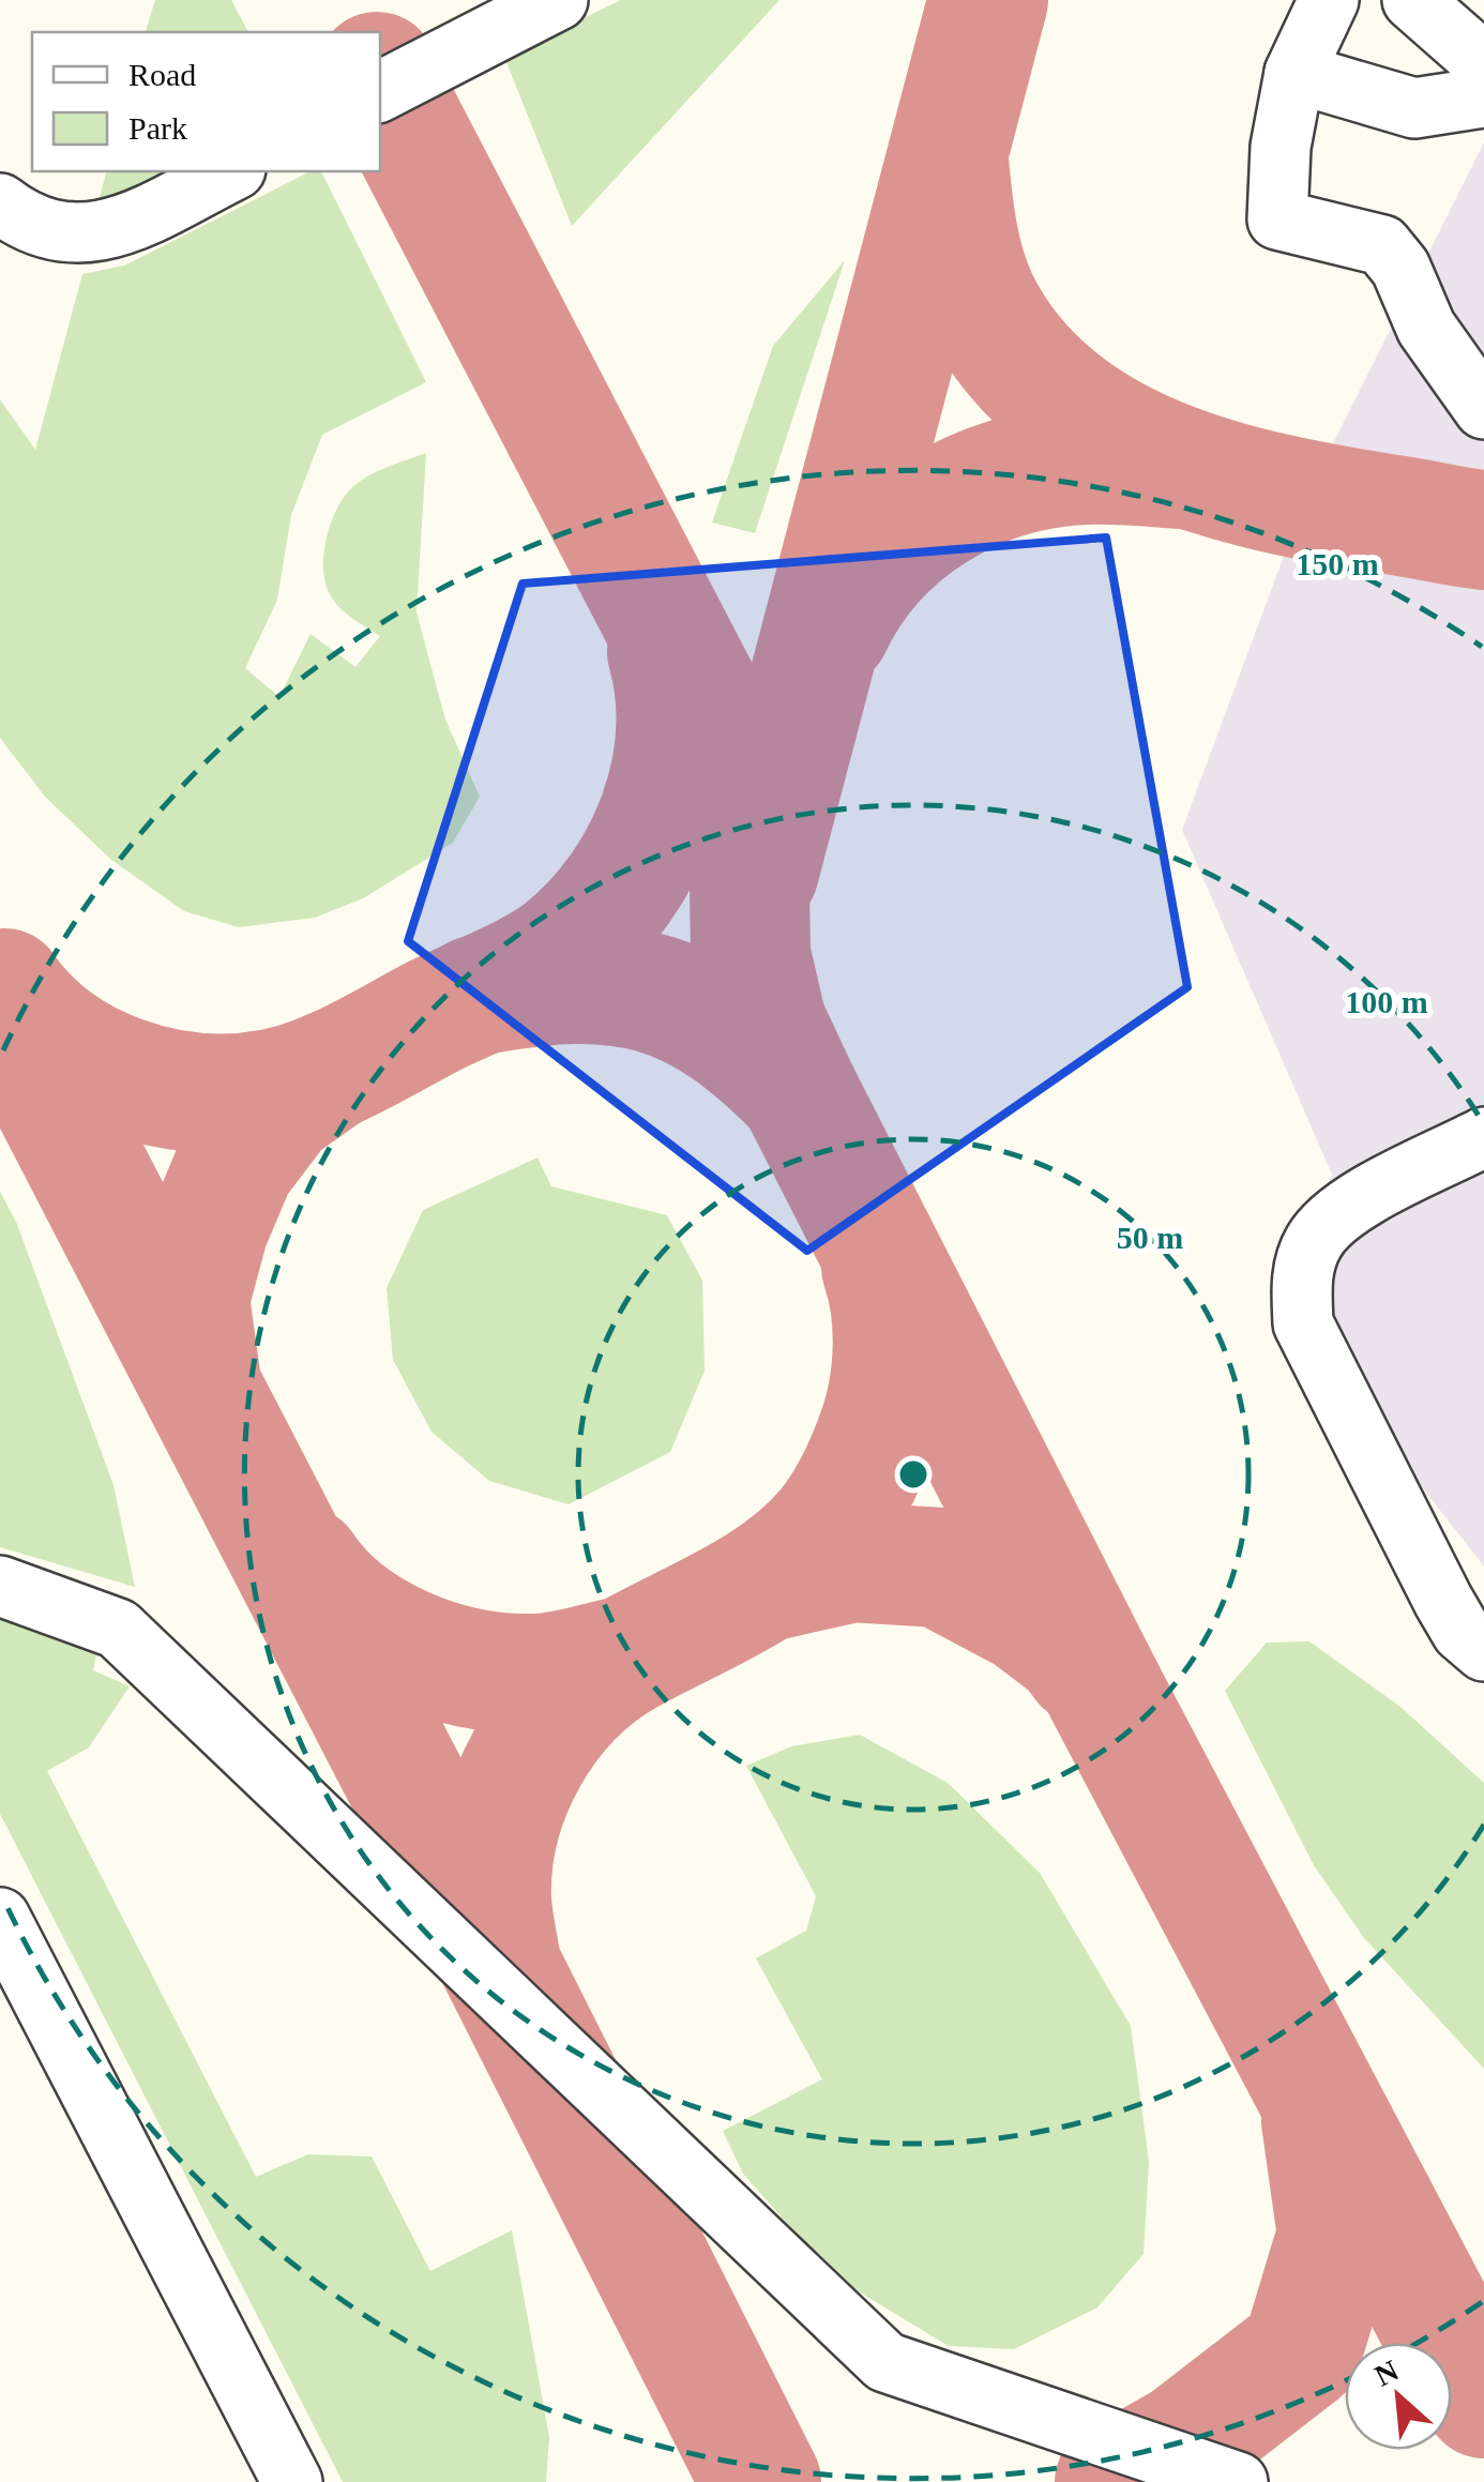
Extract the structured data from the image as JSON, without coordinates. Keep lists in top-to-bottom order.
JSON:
{
  "legend": ["Road", "Park"],
  "north": "top left",
  "rings": ["150 m", "100 m", "50 m"]
}
